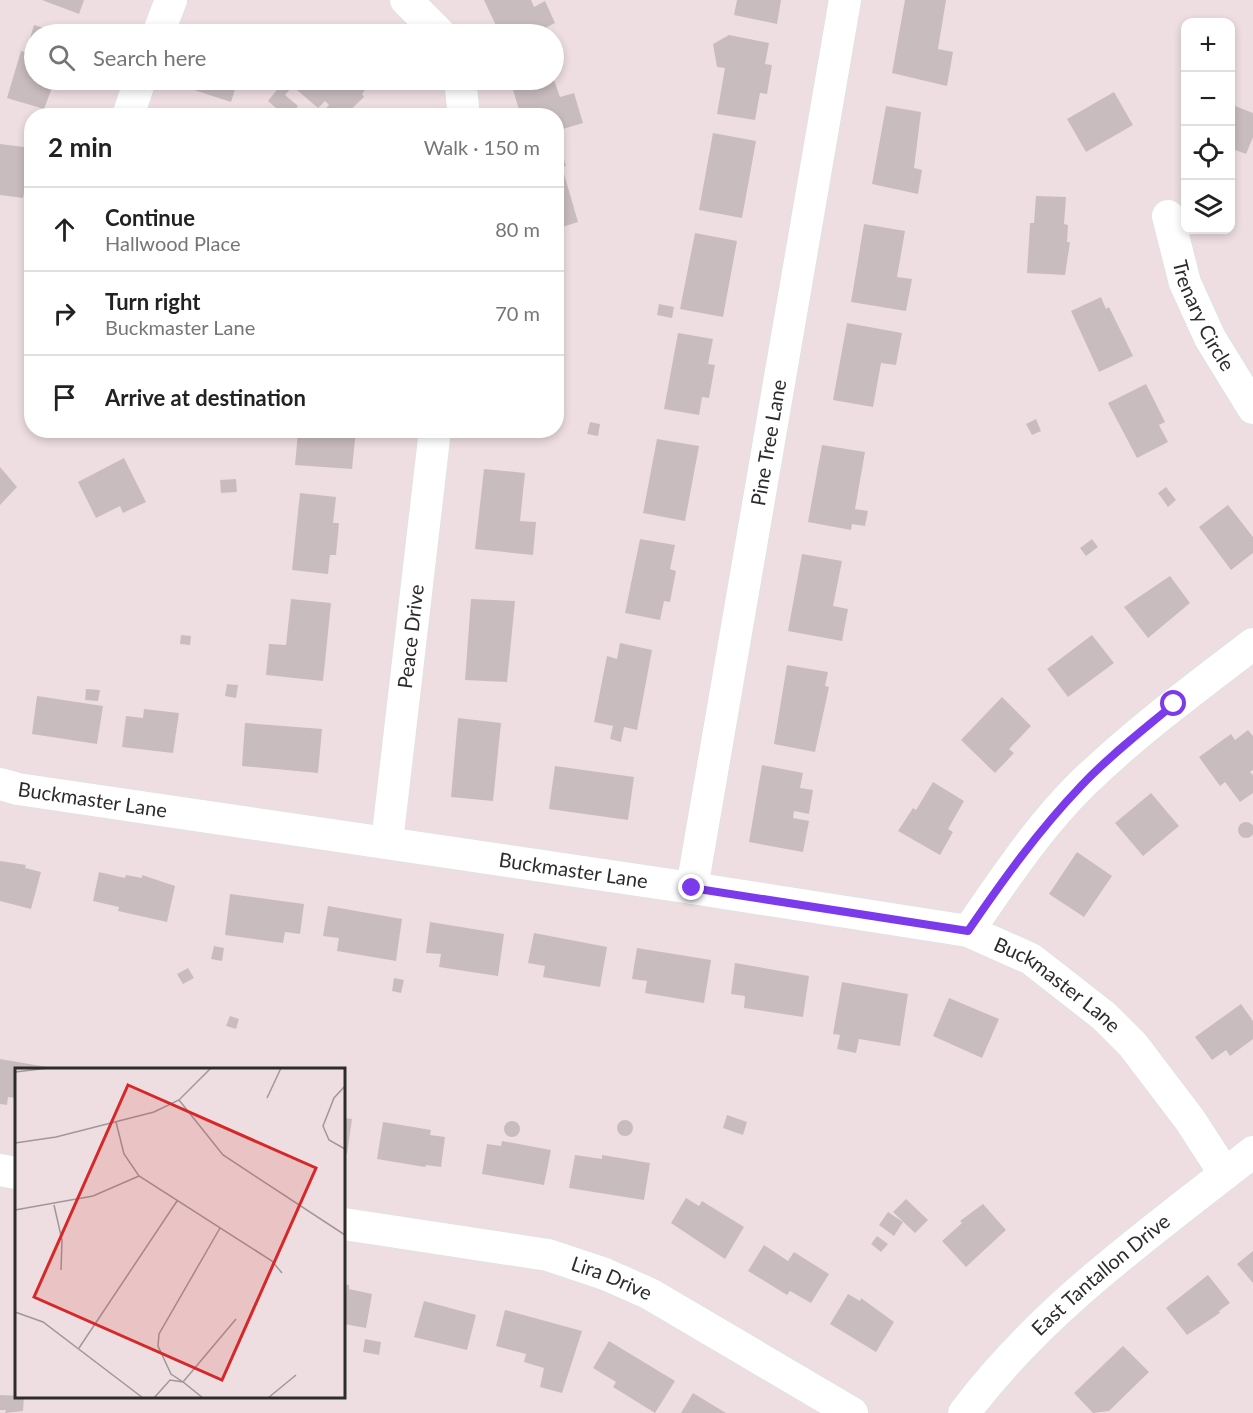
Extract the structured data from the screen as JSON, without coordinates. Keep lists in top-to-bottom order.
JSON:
{
  "streets": {
    "street": [
      "Trenary Circle",
      "Pine Tree Lane",
      "Peace Drive",
      "Buckmaster Lane",
      "East Tantallon Drive",
      "Lira Drive"
    ]
  },
  "crossings": [
    ["Pine Tree Lane", "Buckmaster Lane"],
    ["Peace Drive", "Buckmaster Lane"],
    ["Buckmaster Lane", "East Tantallon Drive"]
  ],
  "page": {
    "map_buttons": ["+", "−"],
    "search": "Search here",
    "heading": ["2 min", "Walk · 150 m"],
    "list": [
      ["Continue", "Hallwood Place", "80 m"],
      ["Turn right", "Buckmaster Lane", "70 m"],
      "Arrive at destination"
    ]
  }
}
